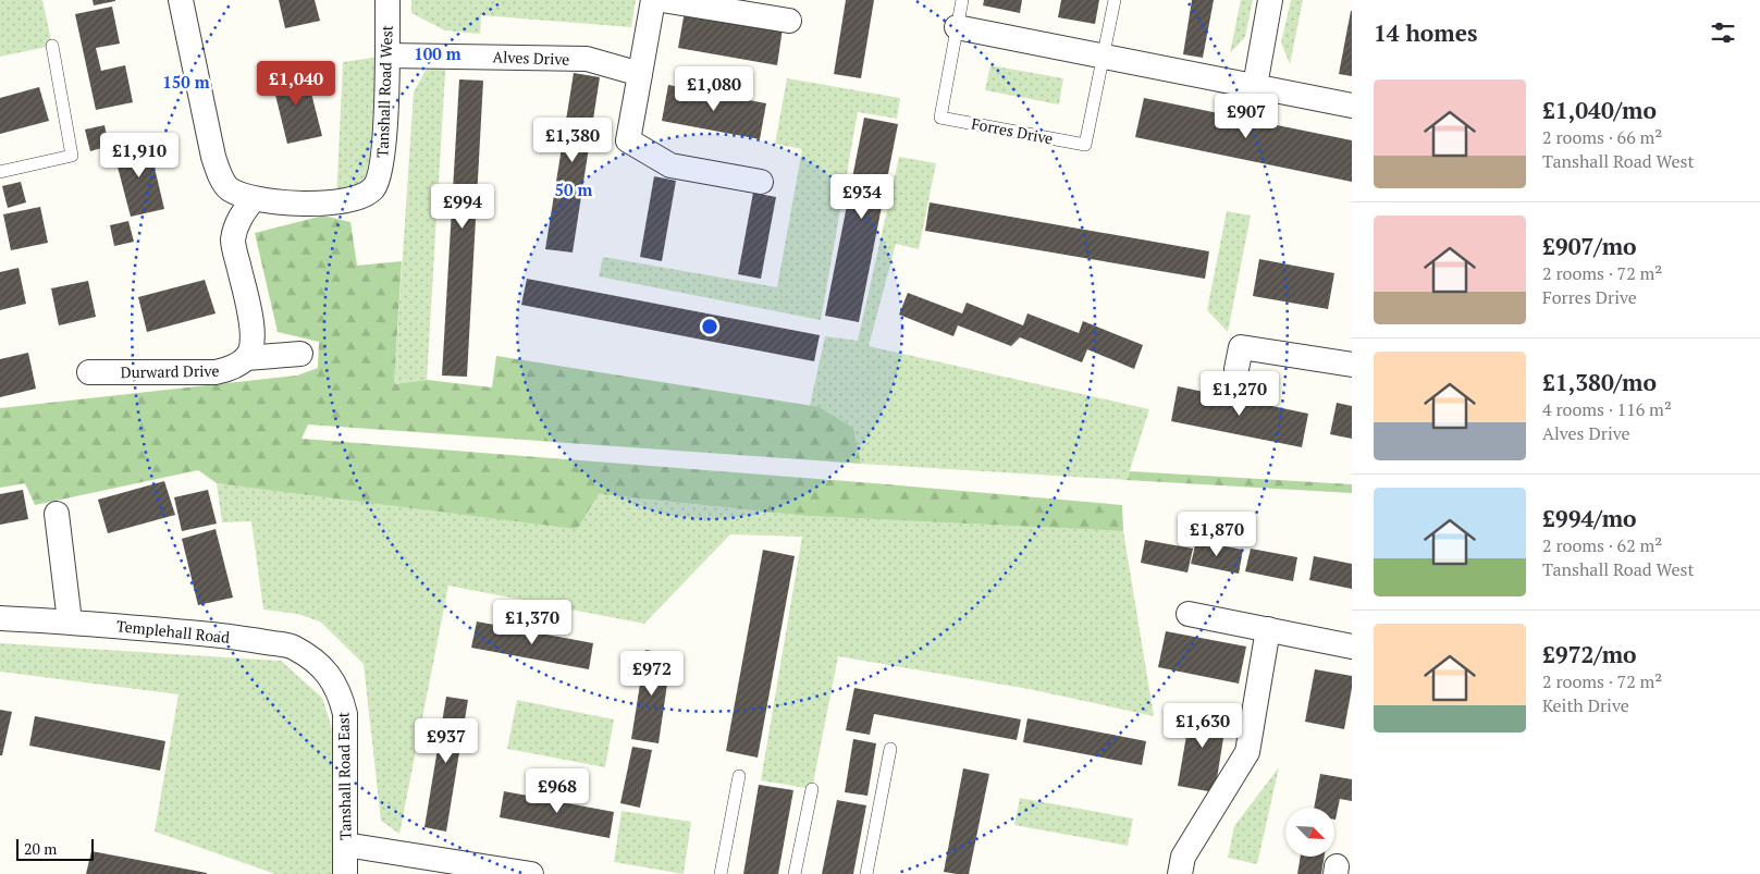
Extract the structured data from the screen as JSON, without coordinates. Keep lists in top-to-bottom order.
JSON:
{
  "streets": {
    "street": [
      "Alves Drive",
      "Tanshall Road West",
      "Durward Drive",
      "Templehall Road",
      "Tanshall Road East"
    ],
    "lane": ["Forres Drive"]
  },
  "crossings": [
    ["Alves Drive", "Tanshall Road West"],
    ["Templehall Road", "Tanshall Road East"]
  ],
  "scale_bar": "20 m",
  "north": "bottom right",
  "page": {
    "heading": "14 homes",
    "price": [
      "£1,040",
      "£1,080",
      "£907",
      "£1,380",
      "£1,910",
      "£934",
      "£994",
      "£1,270",
      "£1,870",
      "£1,370",
      "£972",
      "£1,630",
      "£937",
      "£968"
    ],
    "list": [
      {
        "name": "£1,040/mo",
        "note": "2 rooms · 66 m² · Tanshall Road West"
      },
      {
        "name": "£907/mo",
        "note": "2 rooms · 72 m² · Forres Drive"
      },
      {
        "name": "£1,380/mo",
        "note": "4 rooms · 116 m² · Alves Drive"
      },
      {
        "name": "£994/mo",
        "note": "2 rooms · 62 m² · Tanshall Road West"
      },
      {
        "name": "£972/mo",
        "note": "2 rooms · 72 m² · Keith Drive"
      }
    ],
    "scale": "20 m"
  },
  "rings": ["100 m", "150 m", "50 m"]
}
